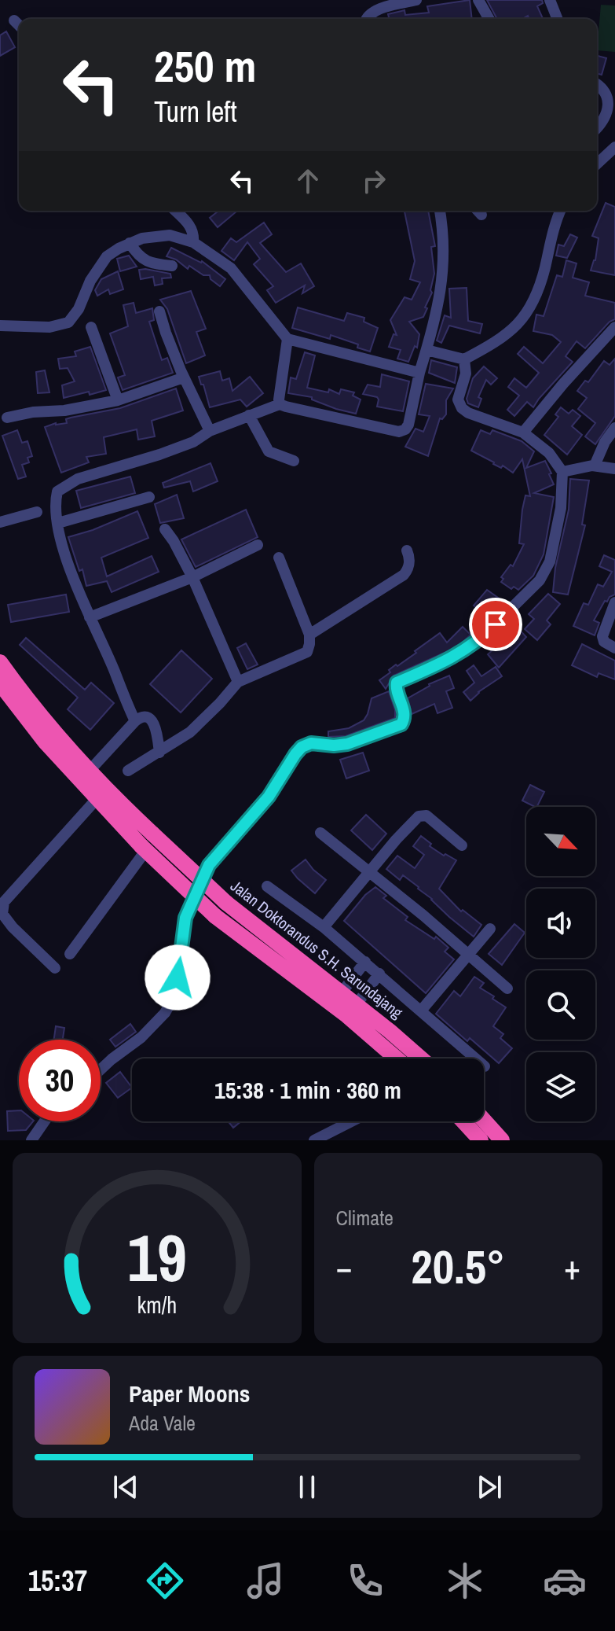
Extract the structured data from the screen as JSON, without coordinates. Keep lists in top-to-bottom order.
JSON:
{
  "streets": {
    "highway": ["Jalan Doktorandus S.H. Sarundajang"]
  },
  "north": "bottom right",
  "page": {
    "turn": ["250 m", "Turn left"],
    "limit": "30",
    "trip": "15:38 · 1 min · 360 m",
    "tile": "Climate",
    "heat": ["−", "20.5°", "+"],
    "song": ["Paper Moons", "Ada Vale"],
    "tabs": "15:37",
    "gauge": ["19", "km/h"]
  }
}
